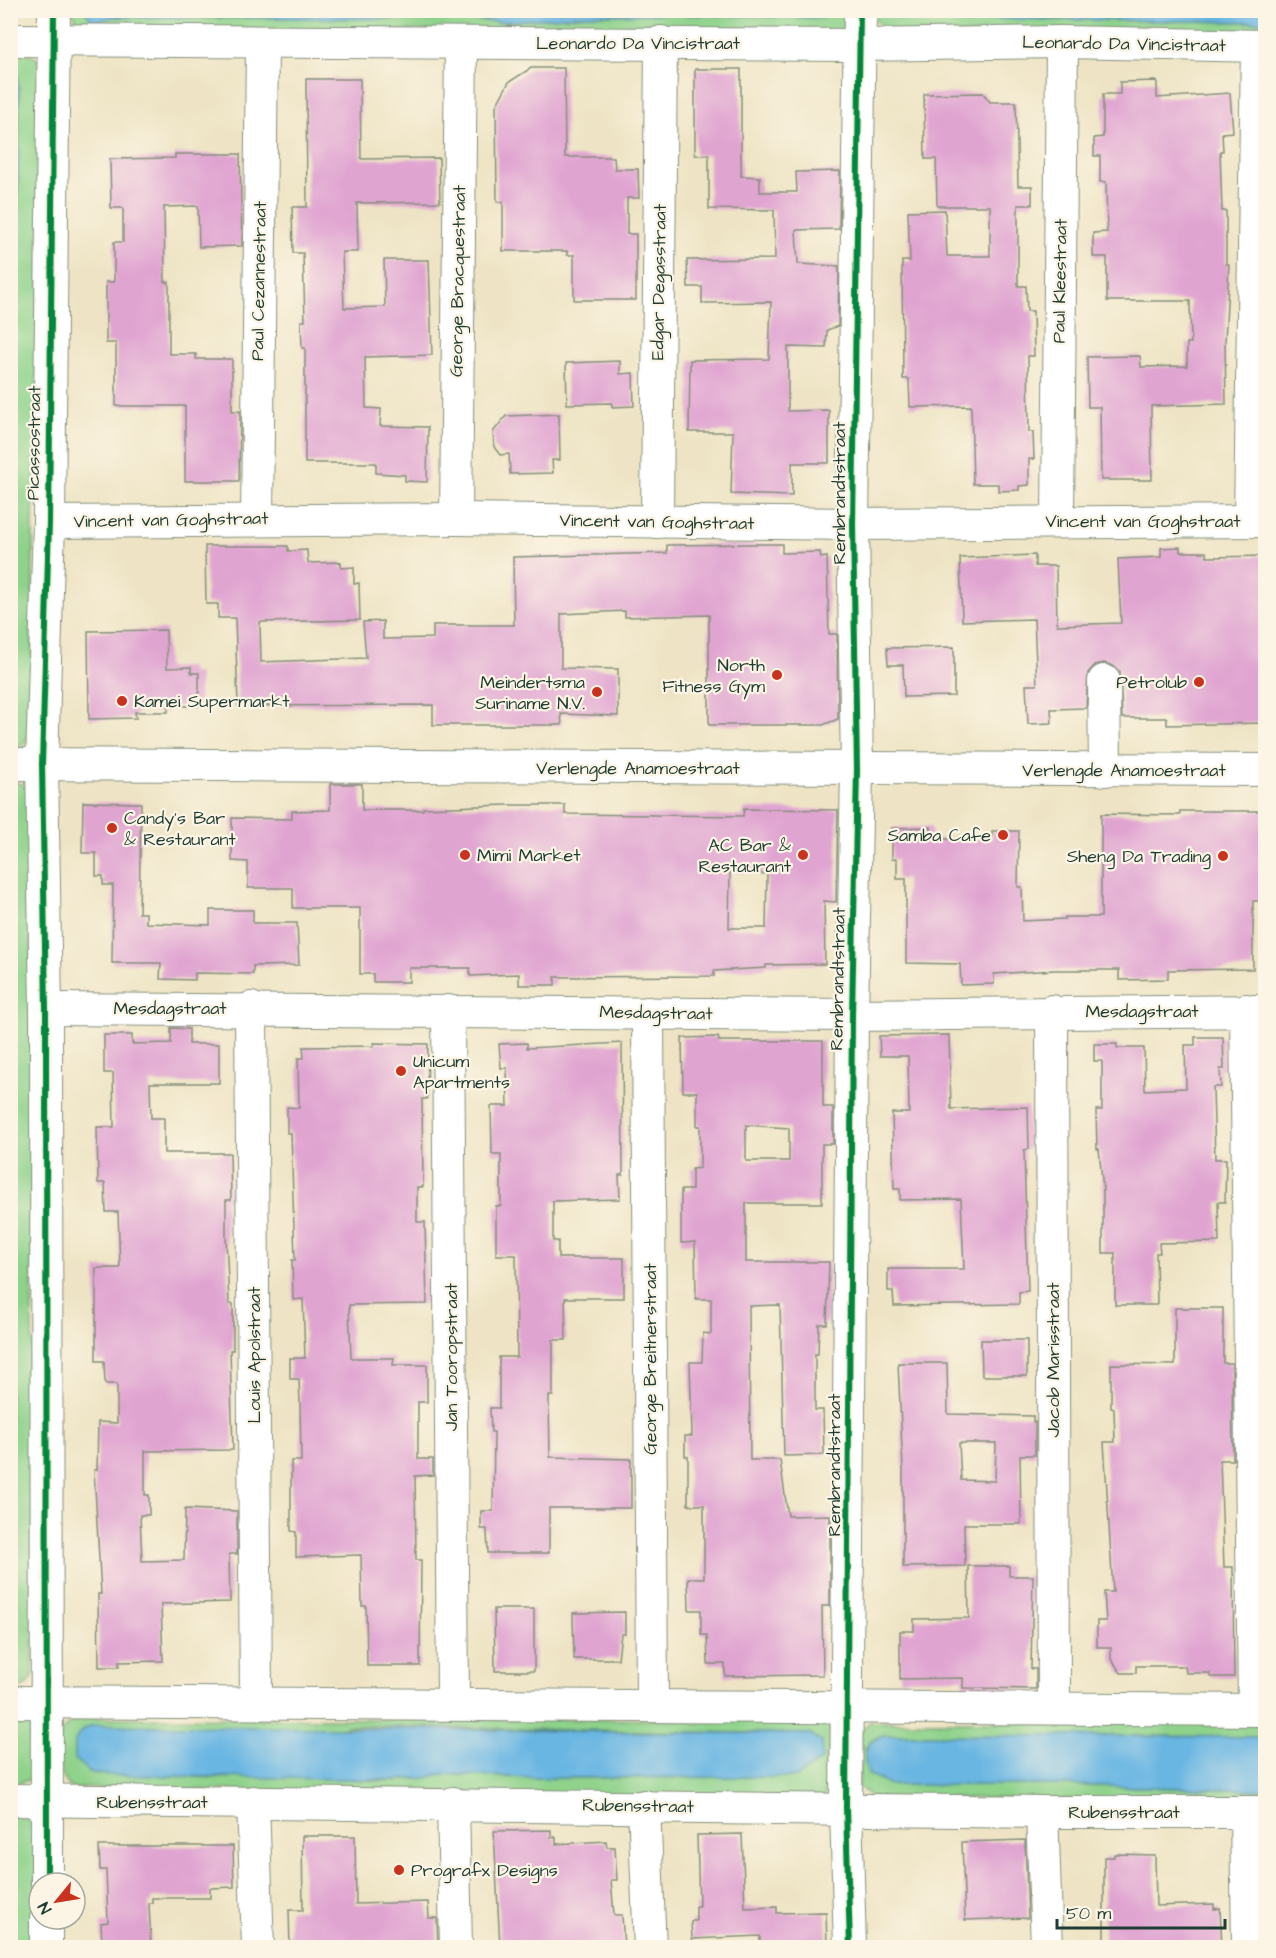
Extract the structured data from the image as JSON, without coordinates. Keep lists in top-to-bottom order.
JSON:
{
  "streets": {
    "street": [
      "Leonardo Da Vincistraat",
      "Paul Cezannestraat",
      "George Bracquestraat",
      "Paul Kleestraat",
      "Edgar Degasstraat",
      "Picassostraat",
      "Rembrandtstraat",
      "Vincent van Goghstraat",
      "Verlengde Anamoestraat",
      "Mesdagstraat",
      "Louis Apolstraat",
      "Jan Tooropstraat",
      "George Breitnerstraat",
      "Jacob Marisstraat",
      "Rubensstraat"
    ]
  },
  "crossings": [
    ["Leonardo Da Vincistraat", "Paul Cezannestraat"],
    ["Leonardo Da Vincistraat", "George Bracquestraat"],
    ["Leonardo Da Vincistraat", "Paul Kleestraat"],
    ["Leonardo Da Vincistraat", "Edgar Degasstraat"],
    ["Leonardo Da Vincistraat", "Picassostraat"],
    ["Leonardo Da Vincistraat", "Rembrandtstraat"],
    ["Paul Cezannestraat", "Vincent van Goghstraat"],
    ["George Bracquestraat", "Vincent van Goghstraat"],
    ["Paul Kleestraat", "Vincent van Goghstraat"],
    ["Edgar Degasstraat", "Vincent van Goghstraat"],
    ["Picassostraat", "Vincent van Goghstraat"],
    ["Picassostraat", "Verlengde Anamoestraat"],
    ["Picassostraat", "Mesdagstraat"],
    ["Picassostraat", "Rubensstraat"],
    ["Rembrandtstraat", "Vincent van Goghstraat"],
    ["Rembrandtstraat", "Verlengde Anamoestraat"],
    ["Rembrandtstraat", "Mesdagstraat"],
    ["Rembrandtstraat", "Rubensstraat"],
    ["Mesdagstraat", "Louis Apolstraat"],
    ["Mesdagstraat", "Jan Tooropstraat"],
    ["Mesdagstraat", "George Breitnerstraat"],
    ["Mesdagstraat", "Jacob Marisstraat"]
  ],
  "places": [
    "North Fitness Gym",
    "Petrolub",
    "Meindertsma Suriname N.V.",
    "Kamei Supermarkt",
    "Candy’s Bar & Restaurant",
    "Samba Cafe",
    "Mimi Market",
    "AC Bar & Restaurant",
    "Sheng Da Trading",
    "Unicum Apartments",
    "Prografx Designs"
  ],
  "scale_bar": "50 m",
  "north": "bottom left"
}
